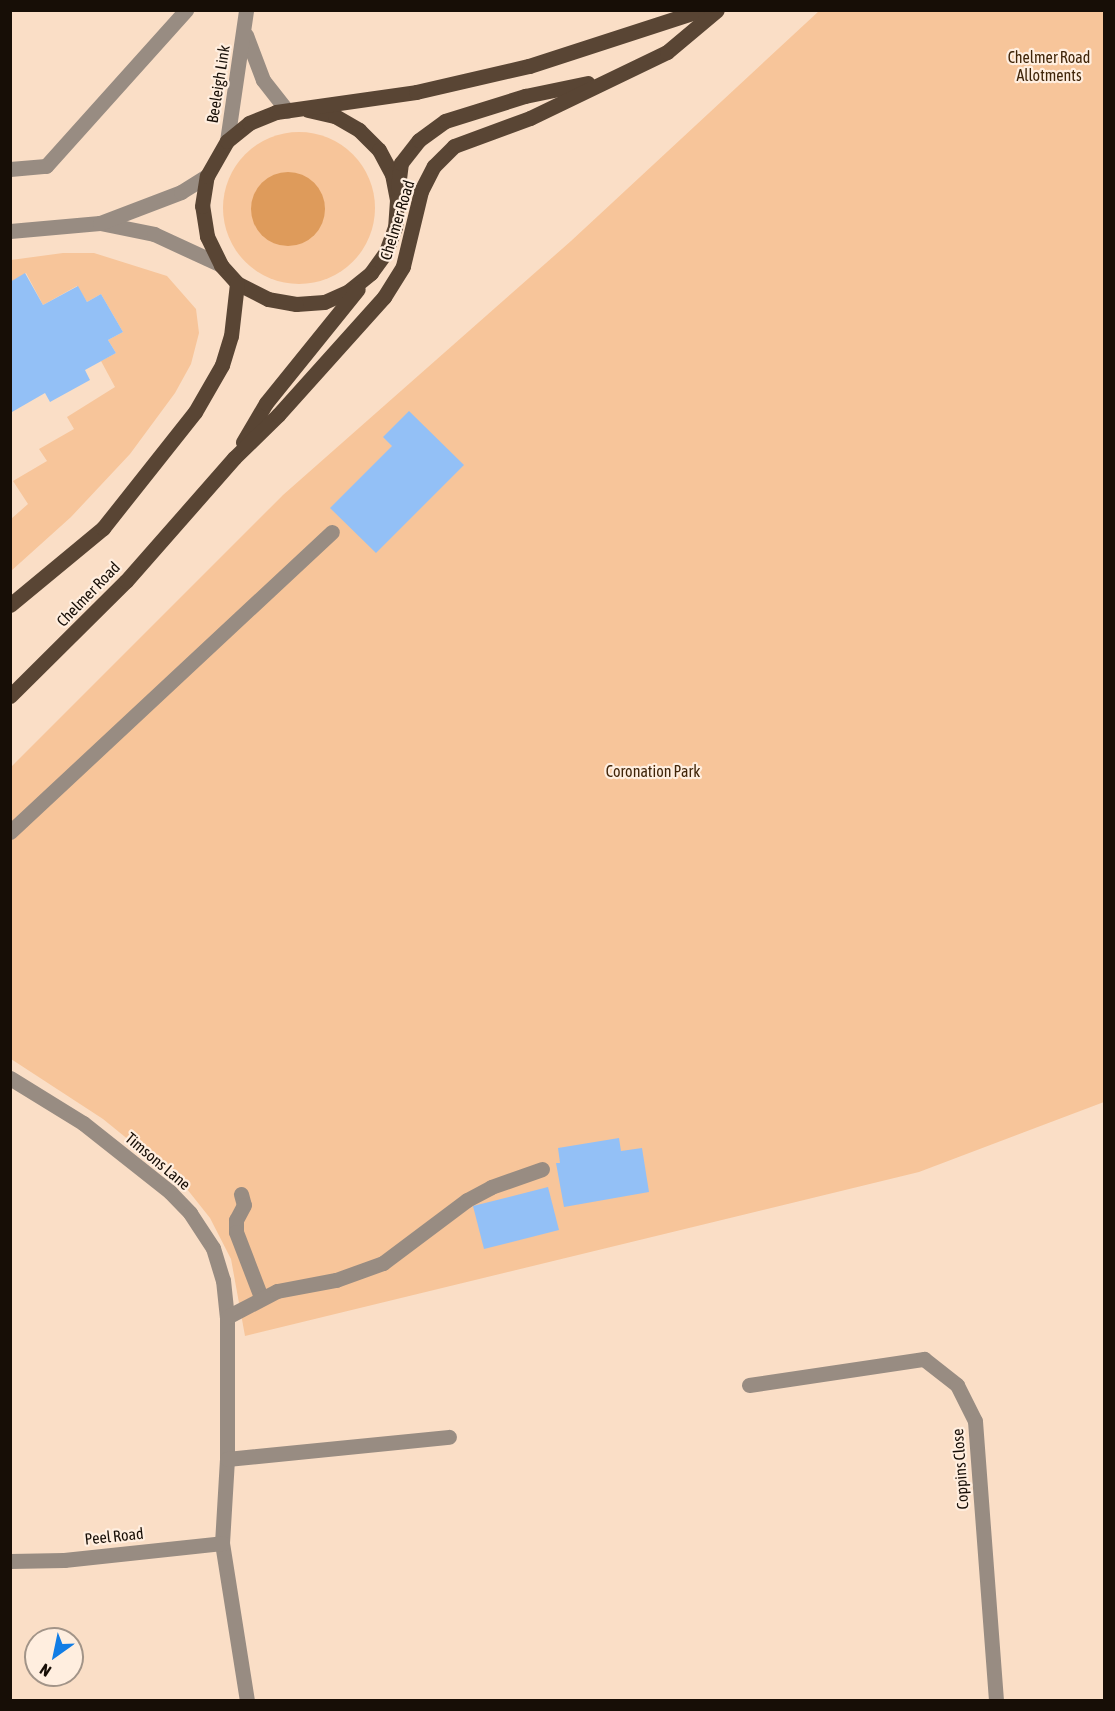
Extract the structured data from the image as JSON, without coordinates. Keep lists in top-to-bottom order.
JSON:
{
  "streets": {
    "main road": ["Chelmer Road"],
    "street": [
      "Beeleigh Link",
      "Timsons Lane",
      "Coppins Close",
      "Peel Road"
    ]
  },
  "crossings": [
    ["Beeleigh Link", "Chelmer Road"],
    ["Timsons Lane", "Peel Road"]
  ],
  "parks": ["Chelmer Road Allotments", "Coronation Park"],
  "north": "bottom left"
}
